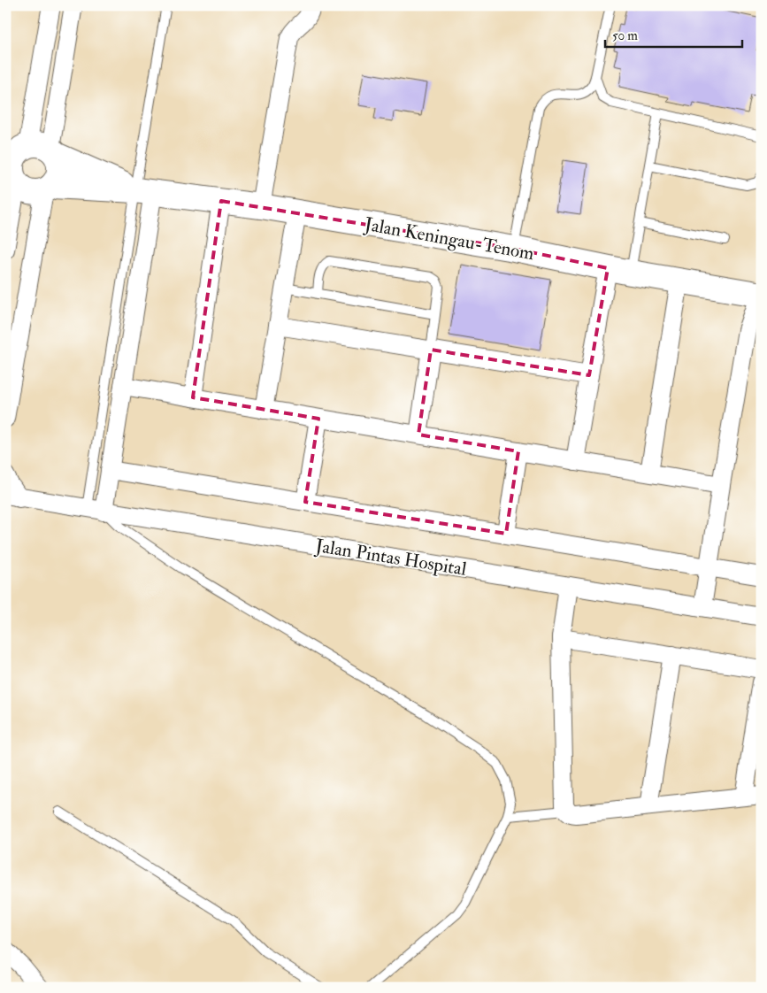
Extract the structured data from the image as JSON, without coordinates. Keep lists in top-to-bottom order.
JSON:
{
  "streets": {
    "main road": ["Jalan Keningau-Tenom"],
    "street": ["Jalan Pintas Hospital"]
  },
  "scale_bar": "50 m"
}
